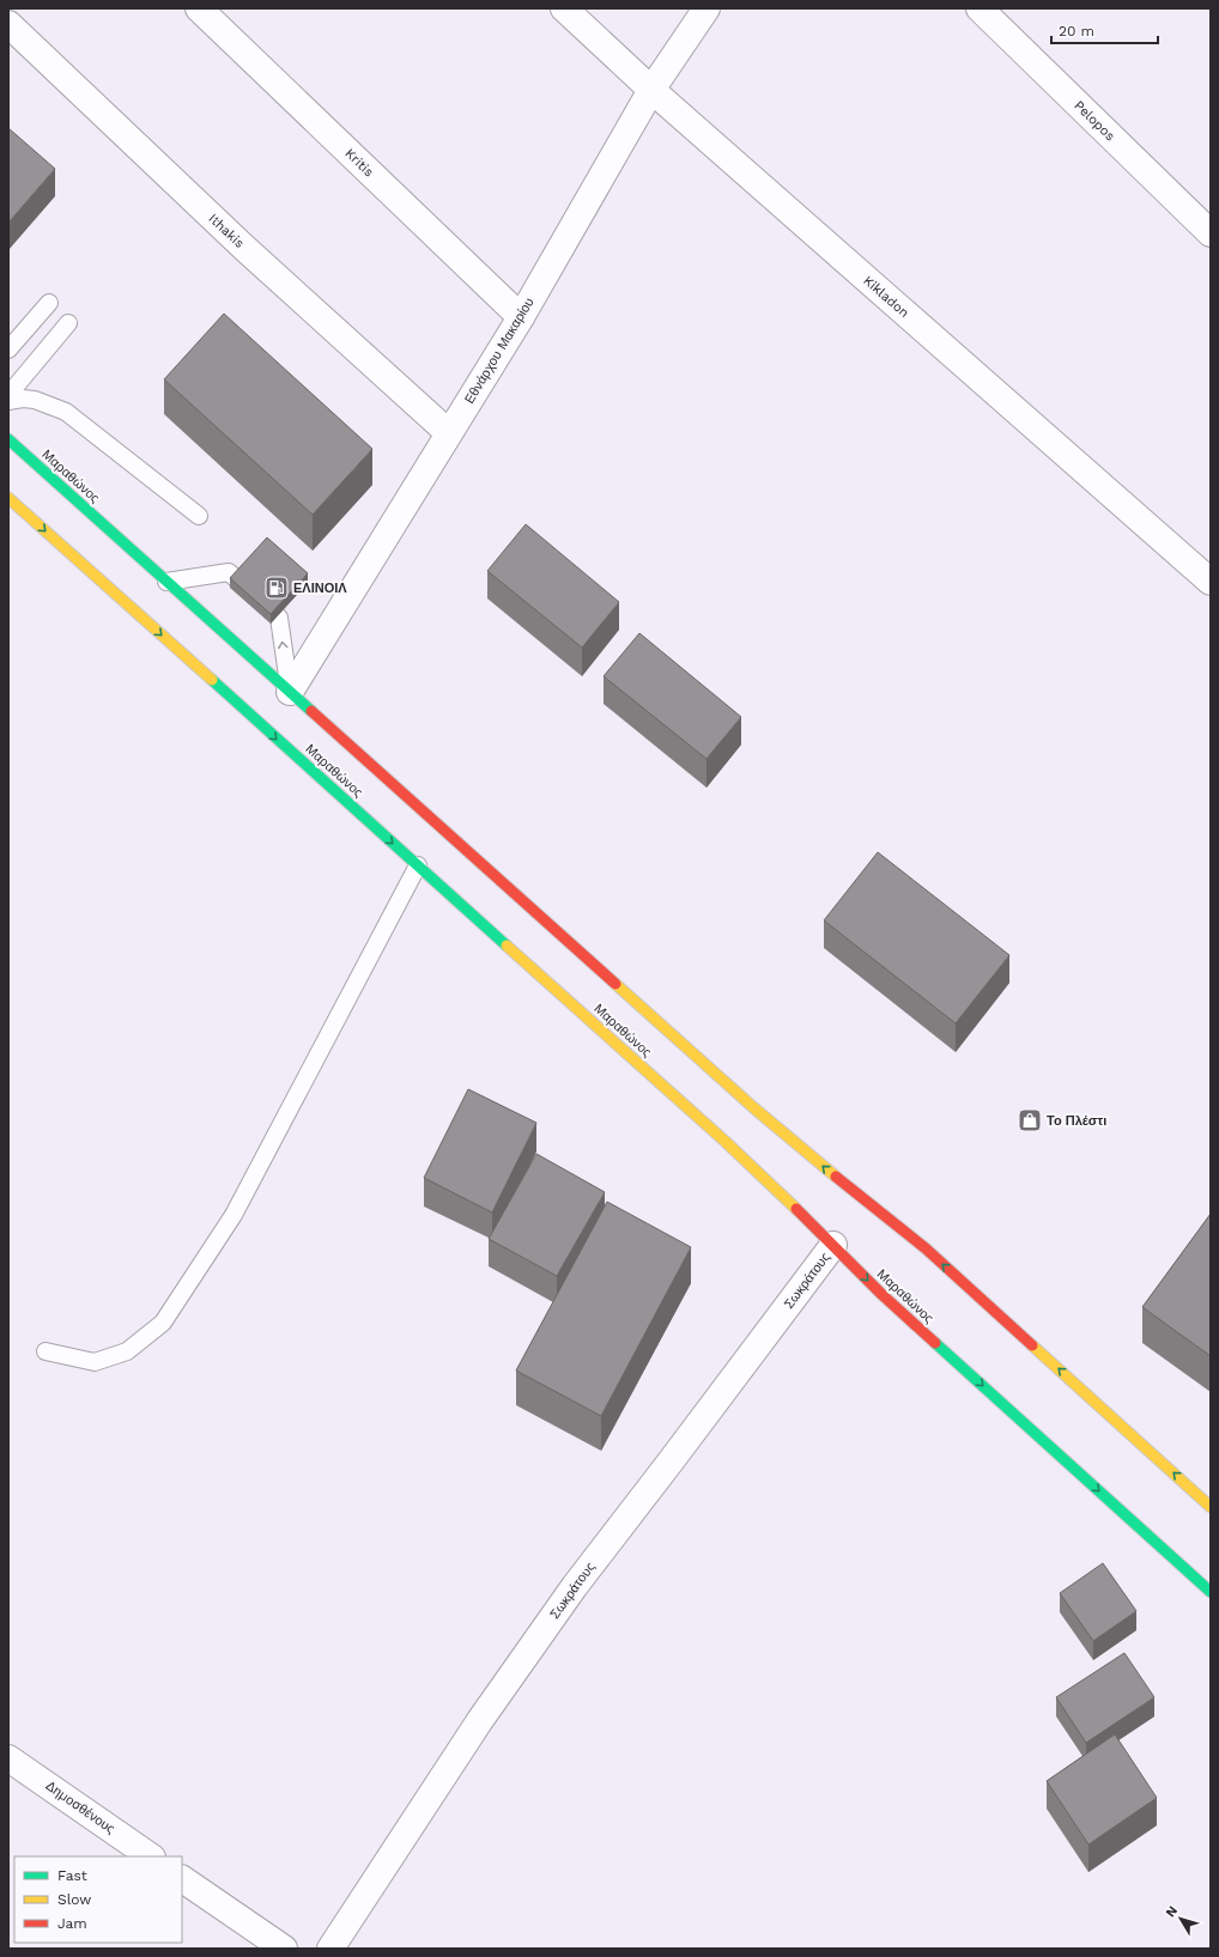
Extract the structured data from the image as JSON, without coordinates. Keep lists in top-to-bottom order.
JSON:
{
  "streets": {
    "main road": ["Μαραθώνος"],
    "street": [
      "Pelopos",
      "Kritis",
      "Ithakis",
      "Kikladon",
      "Εθνάρχου Μακαρίου",
      "Σωκράτους",
      "Δημοσθένους"
    ]
  },
  "crossings": [
    ["Kritis", "Εθνάρχου Μακαρίου"],
    ["Ithakis", "Εθνάρχου Μακαρίου"],
    ["Kikladon", "Εθνάρχου Μακαρίου"],
    ["Εθνάρχου Μακαρίου", "Μαραθώνος"],
    ["Μαραθώνος", "Σωκράτους"]
  ],
  "places": {
    "fuel station": ["ΕΛΙΝΟΙΛ"],
    "shop": ["Το Πλέστι"]
  },
  "legend": ["Fast", "Slow", "Jam"],
  "scale_bar": "20 m",
  "north": "top left"
}
